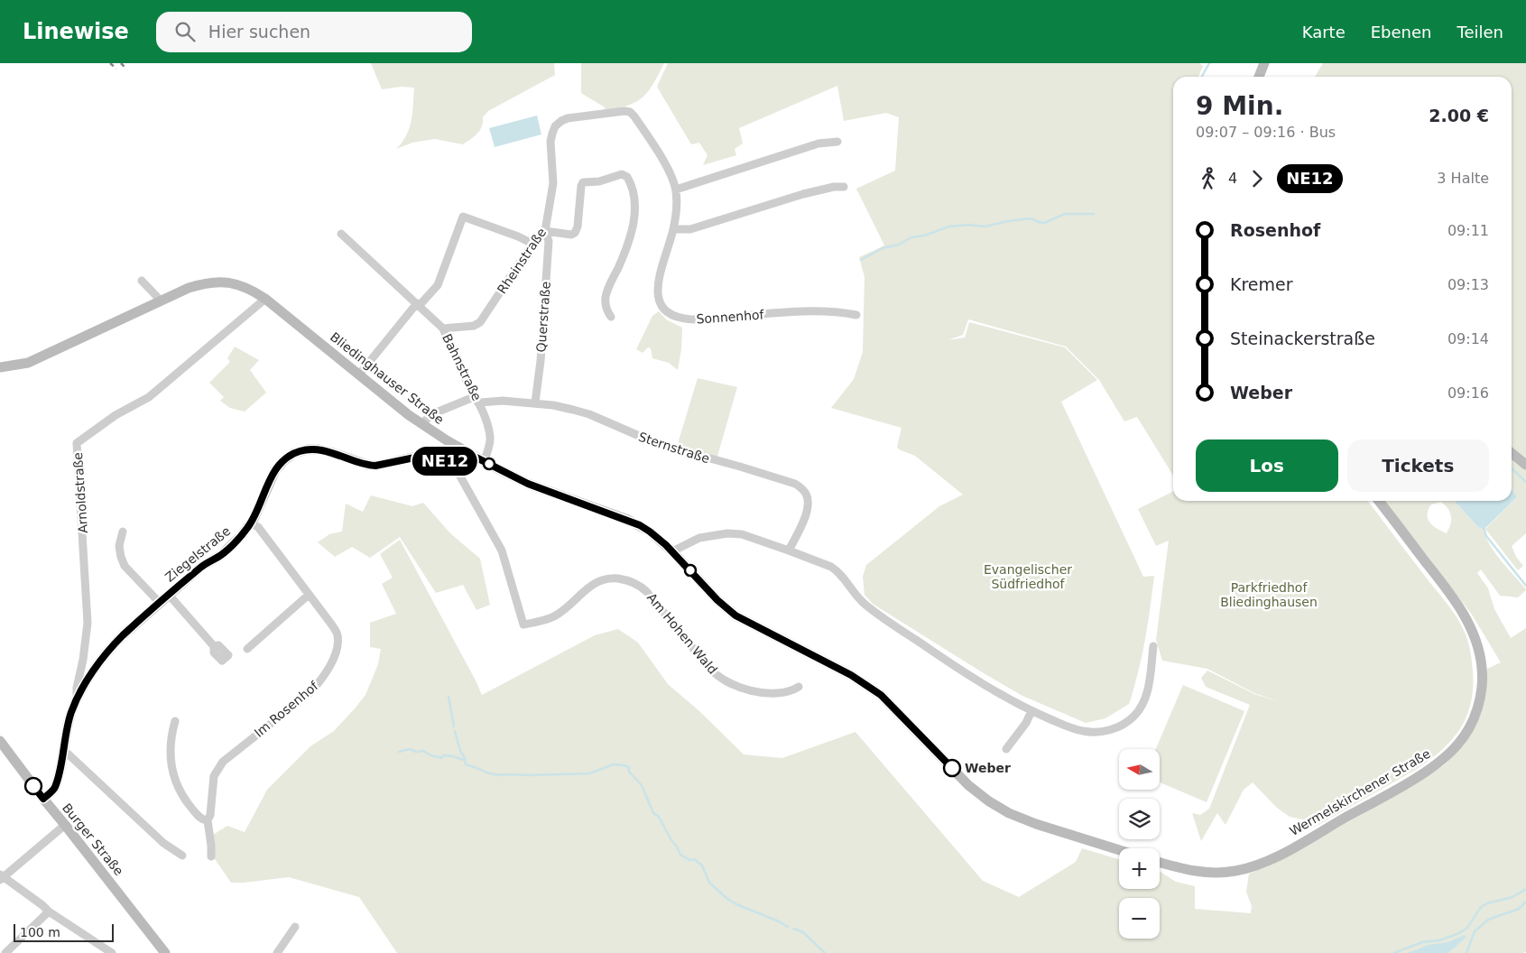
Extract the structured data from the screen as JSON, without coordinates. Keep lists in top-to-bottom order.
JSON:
{
  "streets": {
    "main road": [
      "Bliedinghauser Straße",
      "Ziegelstraße",
      "Wermelskirchener Straße",
      "Burger Straße"
    ],
    "street": [
      "Rheinstraße",
      "Querstraße",
      "Sonnenhof",
      "Bahnstraße",
      "Sternstraße",
      "Arnoldstraße",
      "Am Hohen Wald",
      "Im Rosenhof"
    ]
  },
  "crossings": [
    ["Rheinstraße", "Querstraße"],
    ["Rheinstraße", "Sonnenhof"],
    ["Rheinstraße", "Bahnstraße"],
    ["Querstraße", "Sternstraße"],
    ["Bahnstraße", "Bliedinghauser Straße"],
    ["Bahnstraße", "Sternstraße"],
    ["Bliedinghauser Straße", "Sternstraße"],
    ["Bliedinghauser Straße", "Arnoldstraße"],
    ["Arnoldstraße", "Ziegelstraße"],
    ["Ziegelstraße", "Am Hohen Wald"],
    ["Ziegelstraße", "Im Rosenhof"],
    ["Ziegelstraße", "Burger Straße"]
  ],
  "parks": ["Evangelischer Südfriedhof", "Parkfriedhof Bliedinghausen"],
  "places": ["Weber"],
  "lines": ["bus line NE12"],
  "scale_bar": "100 m",
  "north": "left",
  "page": {
    "header": "Linewise",
    "search": "Hier suchen",
    "nav": ["Karte", "Ebenen", "Teilen"],
    "on_map": "NE12",
    "heading": ["9 Min.", "09:07 – 09:16 · Bus", "2.00 €"],
    "legs": ["4", "NE12", "3 Halte"],
    "list": [
      {
        "name": "Rosenhof",
        "value": "09:11"
      },
      {
        "name": "Kremer",
        "value": "09:13"
      },
      {
        "name": "Steinackerstraße",
        "value": "09:14"
      },
      {
        "name": "Weber",
        "value": "09:16"
      }
    ],
    "buttons": ["Los", "Tickets"],
    "map_buttons": ["+", "−"],
    "scale": "100 m"
  }
}
